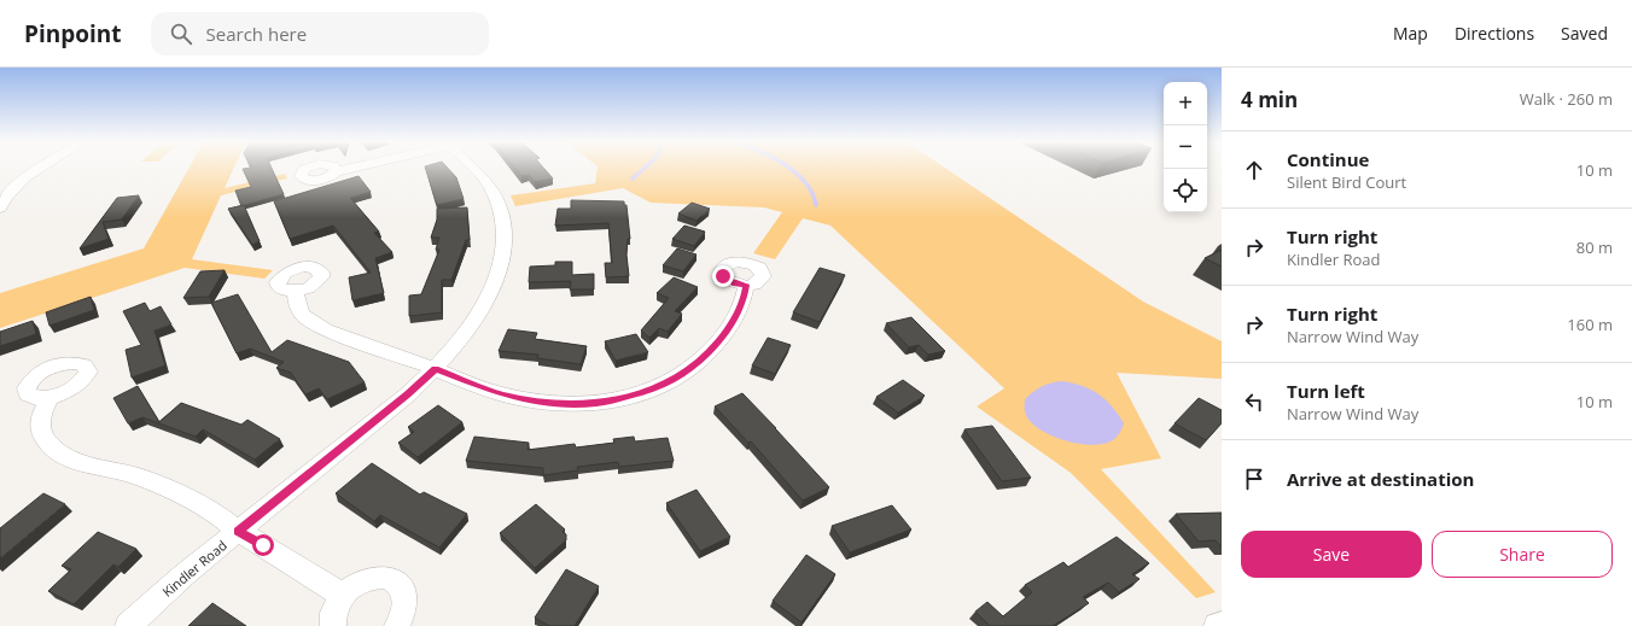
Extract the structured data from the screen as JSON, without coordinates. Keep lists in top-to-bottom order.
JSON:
{
  "streets": {
    "street": ["Kindler Road"]
  },
  "page": {
    "header": "Pinpoint",
    "search": "Search here",
    "nav": ["Map", "Directions", "Saved"],
    "heading": ["4 min", "Walk · 260 m"],
    "map_buttons": ["+", "−"],
    "list": [
      ["Continue", "Silent Bird Court", "10 m"],
      ["Turn right", "Kindler Road", "80 m"],
      ["Turn right", "Narrow Wind Way", "160 m"],
      ["Turn left", "Narrow Wind Way", "10 m"],
      "Arrive at destination"
    ],
    "buttons": ["Save", "Share"]
  }
}
